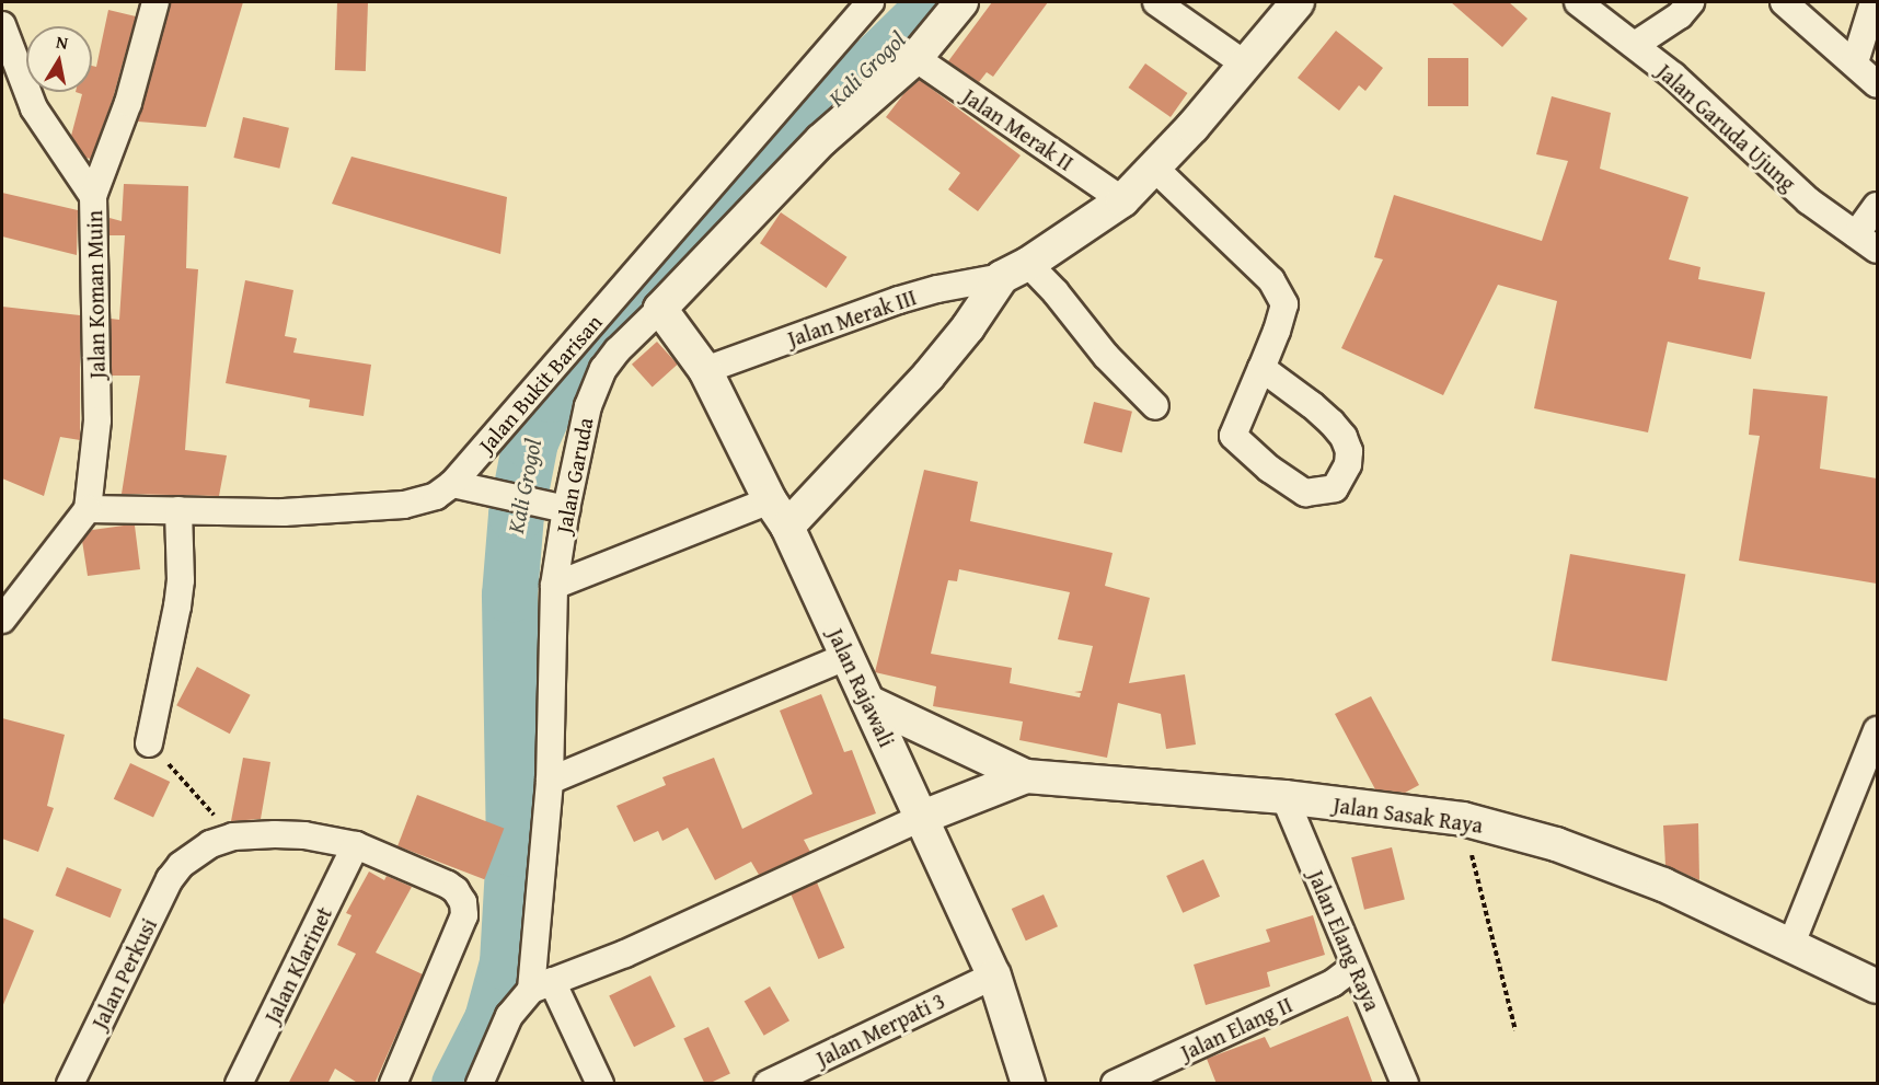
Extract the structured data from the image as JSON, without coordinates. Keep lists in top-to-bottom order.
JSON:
{
  "streets": {
    "street": [
      "Jalan Garuda Ujung",
      "Jalan Merak II",
      "Jalan Koman Muin",
      "Jalan Merak III",
      "Jalan Bukit Barisan",
      "Jalan Garuda",
      "Jalan Rajawali",
      "Jalan Sasak Raya",
      "Jalan Elang Raya",
      "Jalan Klarinet",
      "Jalan Perkusi",
      "Jalan Elang II",
      "Jalan Merpati 3"
    ]
  },
  "crossings": [
    ["Jalan Merak II", "Jalan Garuda"],
    ["Jalan Koman Muin", "Jalan Bukit Barisan"],
    ["Jalan Merak III", "Jalan Rajawali"],
    ["Jalan Garuda", "Jalan Rajawali"],
    ["Jalan Rajawali", "Jalan Sasak Raya"],
    ["Jalan Rajawali", "Jalan Merpati 3"],
    ["Jalan Sasak Raya", "Jalan Elang Raya"],
    ["Jalan Elang Raya", "Jalan Elang II"]
  ],
  "water": ["Kali Grogol"],
  "north": "top"
}
